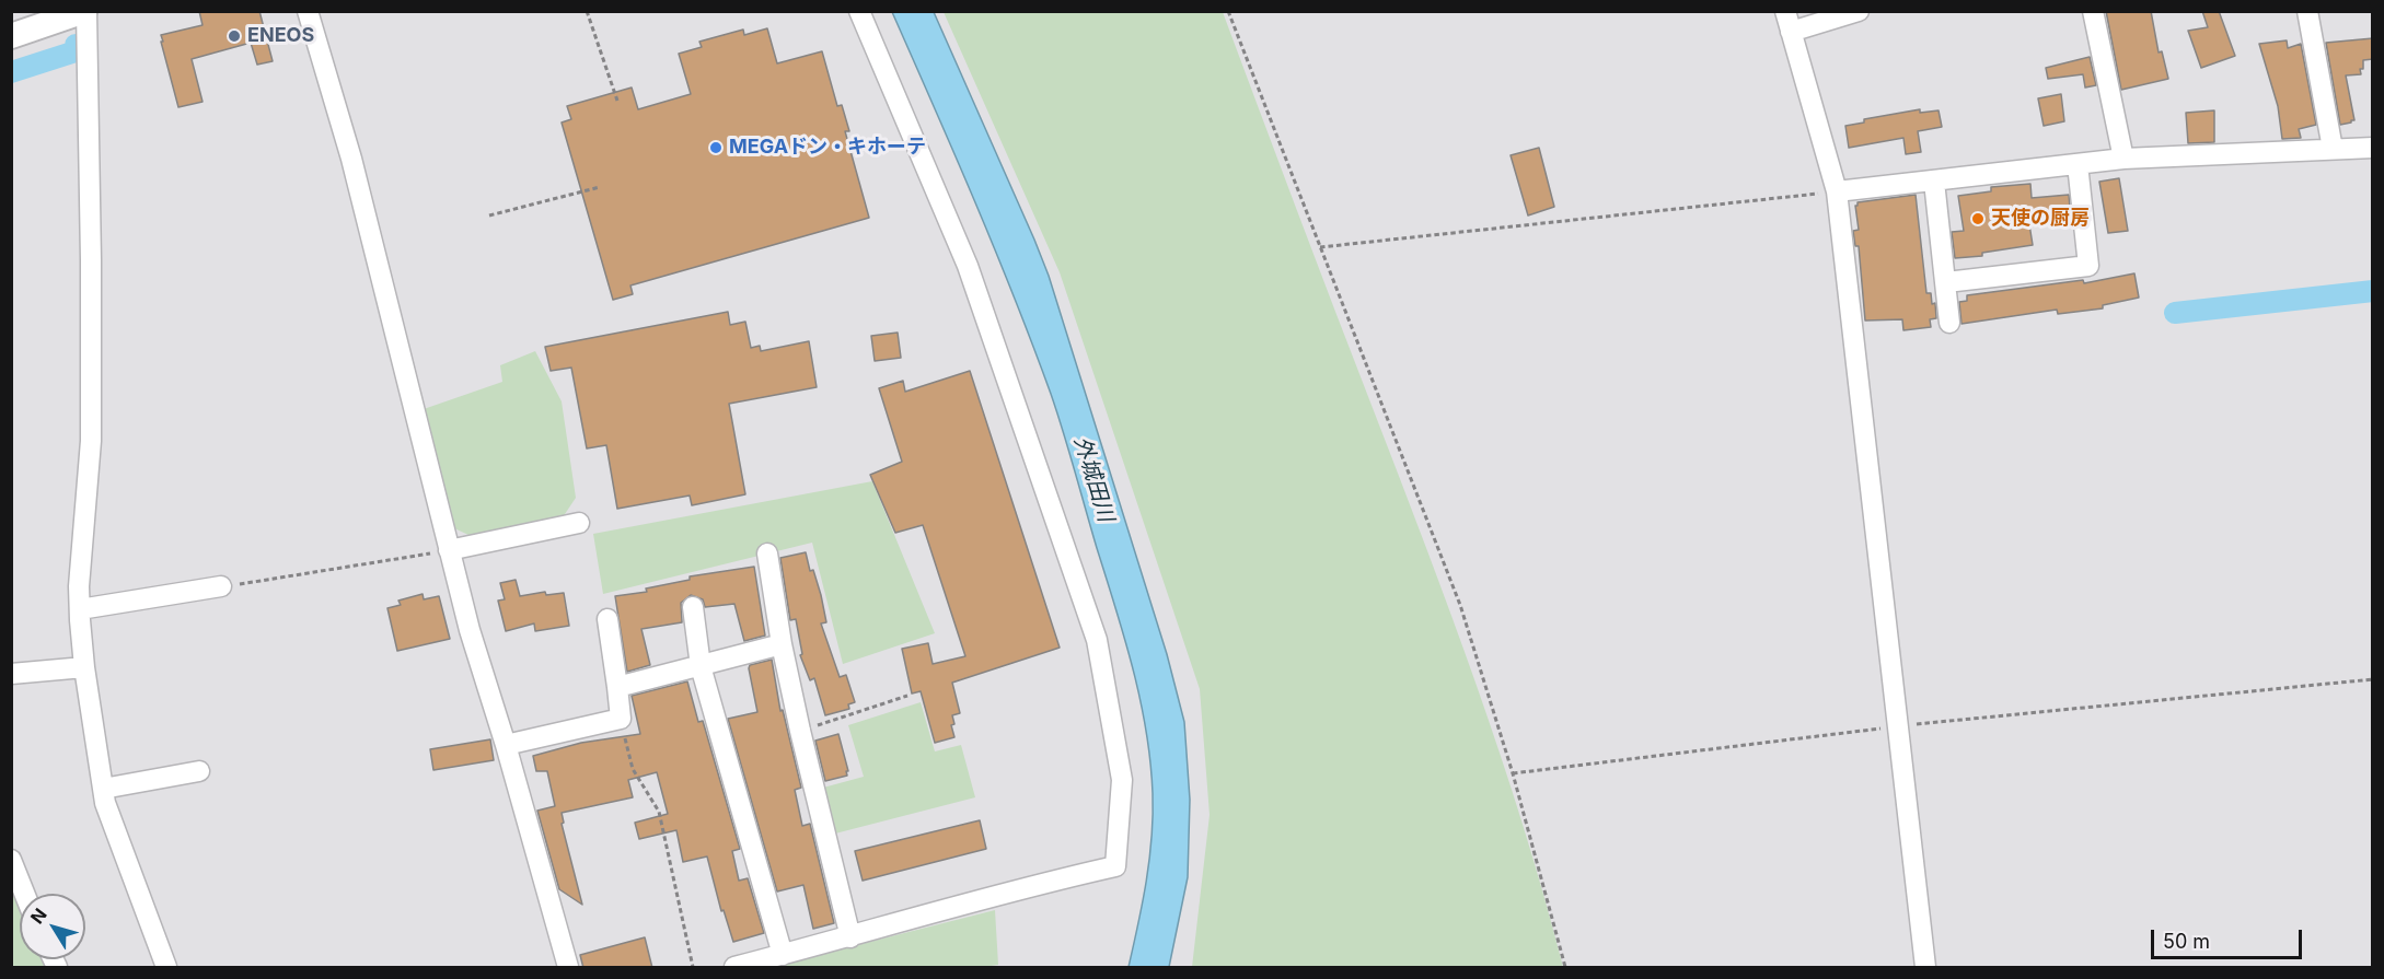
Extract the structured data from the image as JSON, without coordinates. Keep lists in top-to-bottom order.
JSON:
{
  "water": ["外城田川"],
  "places": ["ENEOS", "MEGAドン・キホーテ", "天使の厨房"],
  "scale_bar": "50 m",
  "north": "top left"
}
